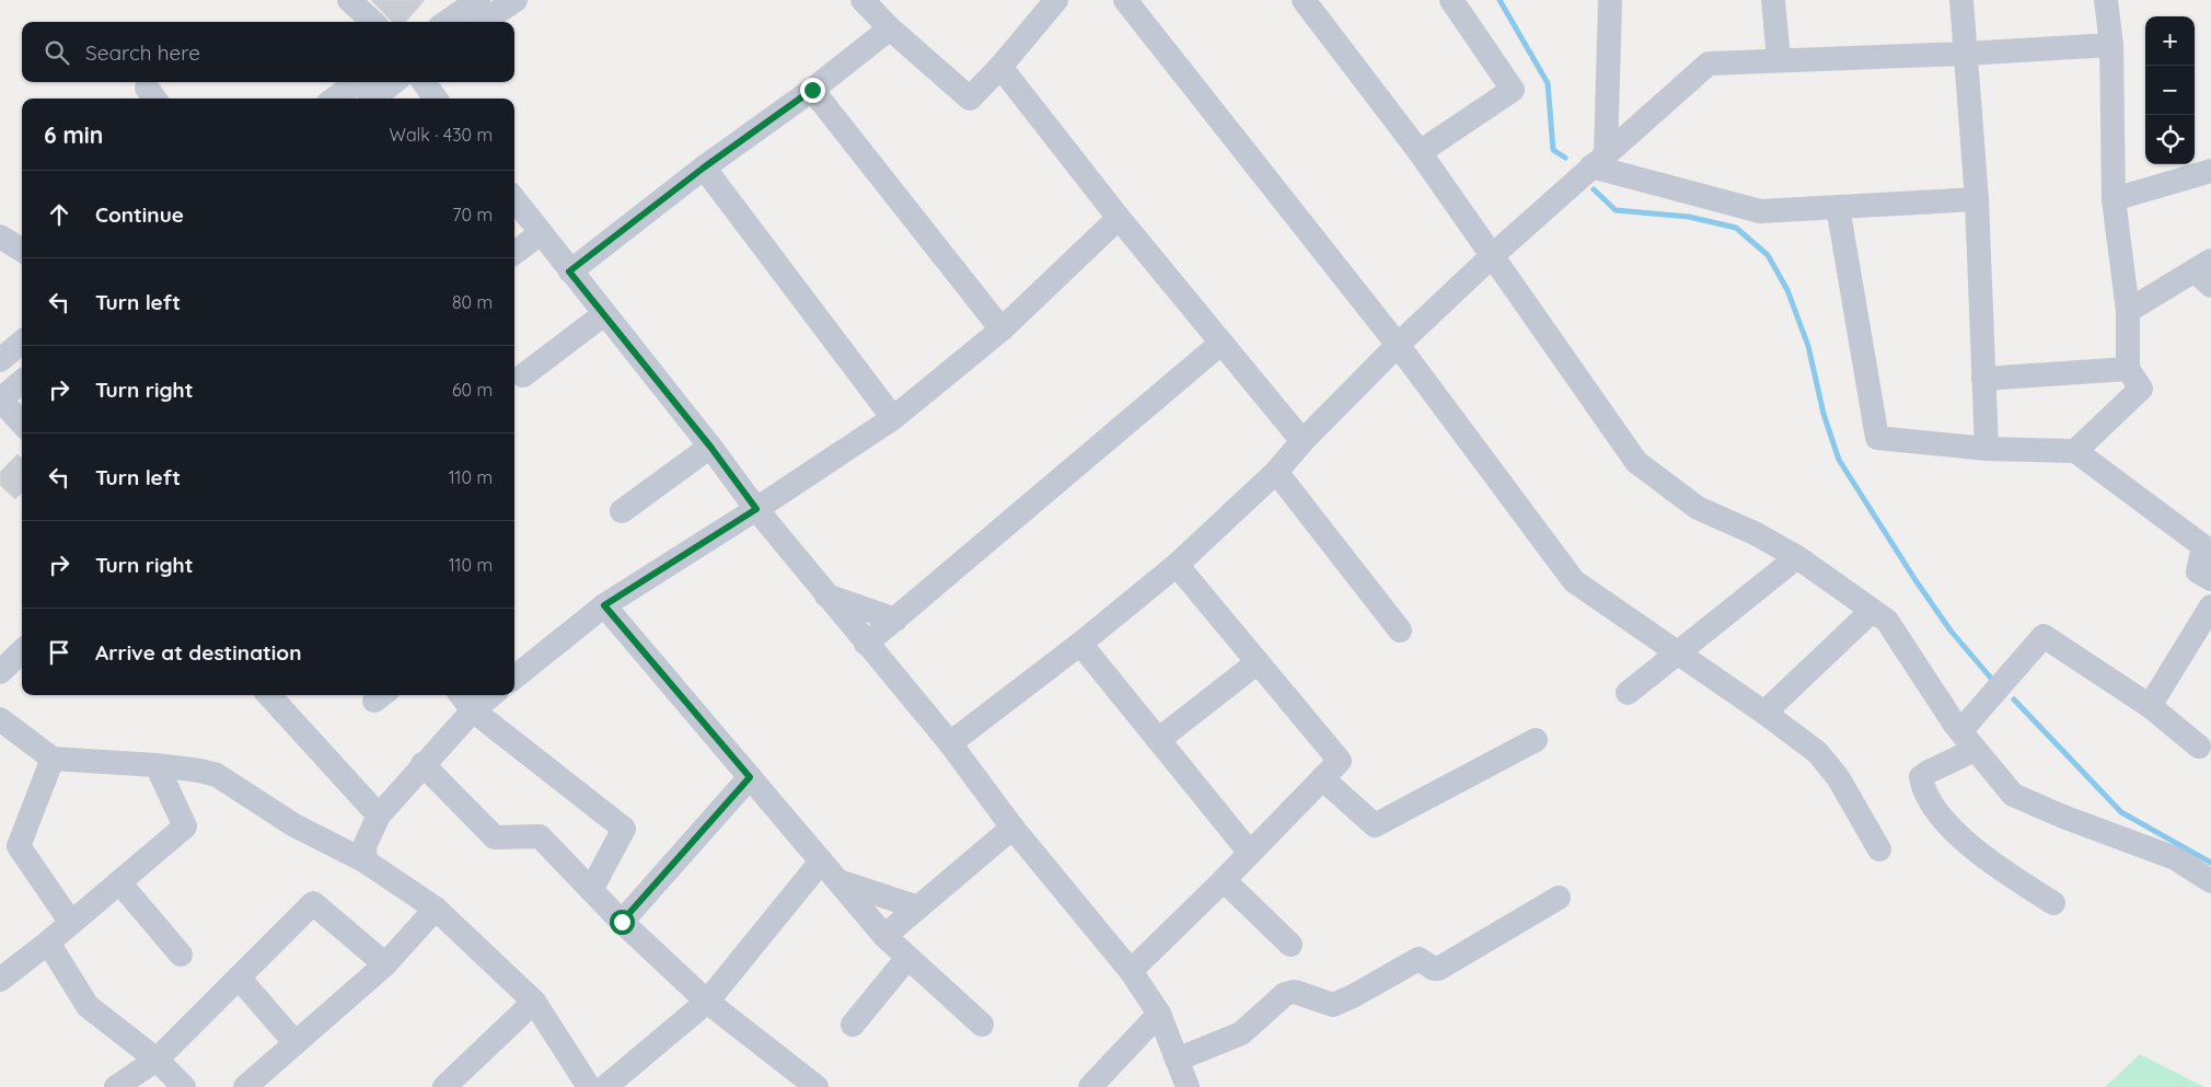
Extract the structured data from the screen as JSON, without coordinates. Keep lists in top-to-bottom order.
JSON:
{
  "page": {
    "map_buttons": ["+", "−"],
    "search": "Search here",
    "heading": ["6 min", "Walk · 430 m"],
    "list": [
      ["Continue", "70 m"],
      ["Turn left", "80 m"],
      ["Turn right", "60 m"],
      ["Turn left", "110 m"],
      ["Turn right", "110 m"],
      "Arrive at destination"
    ]
  }
}
